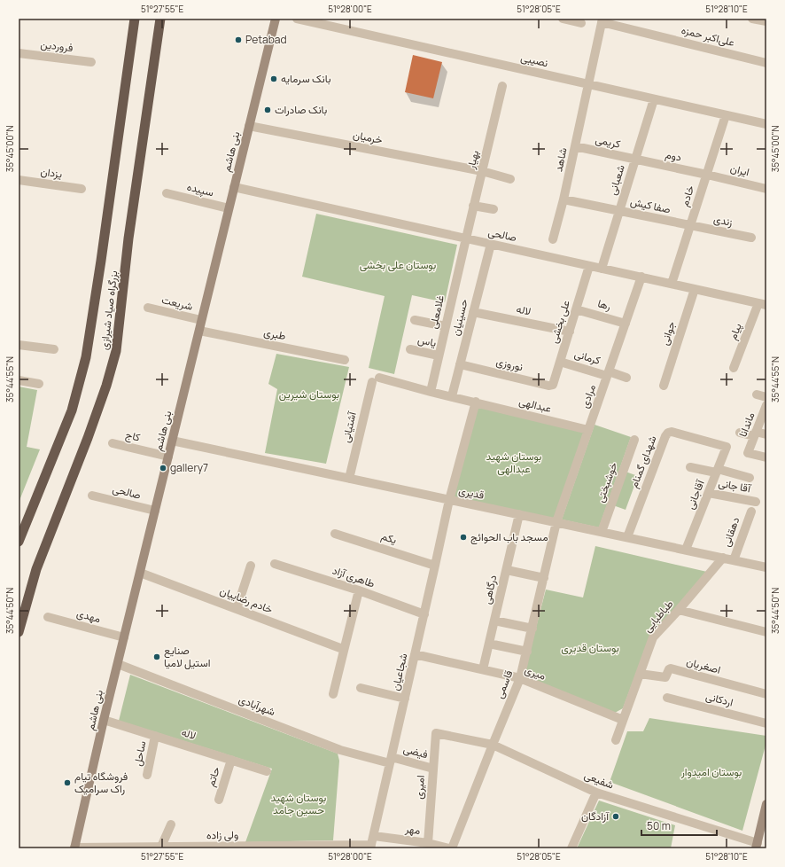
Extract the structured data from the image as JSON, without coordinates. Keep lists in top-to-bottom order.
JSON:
{
  "streets": {
    "highway": ["بزرگراه صیاد شیرازی"],
    "main road": ["بنی هاشم"],
    "street": [
      "علی‌اکبر حمزه",
      "فروردین",
      "نصیبی",
      "خرمیان",
      "کریمی",
      "دوم",
      "بهیار",
      "شاهد",
      "ایران",
      "یزدان",
      "شعبانی",
      "سپیده",
      "خادم",
      "صفا کیش",
      "زندی",
      "صالحی",
      "شریعت",
      "رها",
      "لاله",
      "غلامعلی",
      "حسینیان",
      "علی بخشی",
      "پیام",
      "جوانی",
      "طبری",
      "یاس",
      "کرمانی",
      "نوروزی",
      "مرادی",
      "عبدالهی",
      "ماندانا",
      "آشتیانی",
      "کاج",
      "شهدای گمنام",
      "خوشبختی",
      "آقا جانی",
      "قدیری",
      "آقاجانی",
      "دهقانی",
      "یکم",
      "طاهری آزاد",
      "درگاهی",
      "خادم رضاییان",
      "مهدی",
      "طباطبایی",
      "اصغریان",
      "شجاعیان",
      "میری",
      "قاسمی",
      "اردکانی",
      "شهرآبادی",
      "فیضی",
      "ساحل",
      "حاتم",
      "شفیعی",
      "امیری",
      "مهر",
      "ولی زاده"
    ]
  },
  "crossings": [
    ["علی‌اکبر حمزه", "شاهد"],
    ["نصیبی", "شاهد"],
    ["نصیبی", "شعبانی"],
    ["نصیبی", "خادم"],
    ["خرمیان", "بنی هاشم"],
    ["خرمیان", "بهیار"],
    ["کریمی", "دوم"],
    ["کریمی", "شاهد"],
    ["کریمی", "شعبانی"],
    ["بنی هاشم", "سپیده"],
    ["بنی هاشم", "صالحی"],
    ["بنی هاشم", "شریعت"],
    ["بنی هاشم", "لاله"],
    ["بنی هاشم", "طبری"],
    ["بنی هاشم", "کاج"],
    ["بنی هاشم", "قدیری"],
    ["بنی هاشم", "خادم رضاییان"],
    ["بنی هاشم", "مهدی"],
    ["بنی هاشم", "شهرآبادی"],
    ["بنی هاشم", "ولی زاده"],
    ["دوم", "ایران"],
    ["دوم", "شعبانی"],
    ["دوم", "خادم"],
    ["بهیار", "صالحی"],
    ["بهیار", "غلامعلی"],
    ["شاهد", "صفا کیش"],
    ["ایران", "خادم"],
    ["شعبانی", "صفا کیش"],
    ["شعبانی", "صالحی"],
    ["خادم", "صفا کیش"],
    ["خادم", "زندی"],
    ["خادم", "صالحی"],
    ["صفا کیش", "زندی"],
    ["صالحی", "غلامعلی"],
    ["صالحی", "حسینیان"],
    ["صالحی", "علی بخشی"],
    ["صالحی", "پیام"],
    ["صالحی", "جوانی"],
    ["صالحی", "مرادی"],
    ["رها", "علی بخشی"],
    ["رها", "مرادی"],
    ["لاله", "حسینیان"],
    ["لاله", "علی بخشی"],
    ["لاله", "ساحل"],
    ["لاله", "حاتم"],
    ["غلامعلی", "یاس"],
    ["غلامعلی", "عبدالهی"],
    ["حسینیان", "نوروزی"],
    ["حسینیان", "عبدالهی"],
    ["علی بخشی", "کرمانی"],
    ["علی بخشی", "نوروزی"],
    ["کرمانی", "مرادی"],
    ["مرادی", "عبدالهی"],
    ["مرادی", "قدیری"],
    ["مرادی", "قاسمی"],
    ["عبدالهی", "آشتیانی"],
    ["آشتیانی", "قدیری"],
    ["شهدای گمنام", "قدیری"],
    ["شهدای گمنام", "آقاجانی"],
    ["خوشبختی", "قدیری"],
    ["آقا جانی", "آقاجانی"],
    ["قدیری", "آقاجانی"],
    ["قدیری", "دهقانی"],
    ["قدیری", "درگاهی"],
    ["قدیری", "طباطبایی"],
    ["قدیری", "شجاعیان"],
    ["قدیری", "قاسمی"],
    ["یکم", "شجاعیان"],
    ["طاهری آزاد", "شجاعیان"],
    ["درگاهی", "میری"],
    ["طباطبایی", "اصغریان"],
    ["طباطبایی", "میری"],
    ["شجاعیان", "میری"],
    ["شجاعیان", "شهرآبادی"],
    ["شجاعیان", "فیضی"],
    ["شجاعیان", "مهر"],
    ["شجاعیان", "ولی زاده"],
    ["میری", "قاسمی"],
    ["قاسمی", "شفیعی"],
    ["شهرآبادی", "فیضی"],
    ["فیضی", "امیری"],
    ["شفیعی", "امیری"],
    ["امیری", "مهر"]
  ],
  "parks": [
    "بوستان علی بخشی",
    "بوستان شیرین",
    "بوستان شهید عبدالهی",
    "بوستان قدیری",
    "بوستان امیدوار",
    "بوستان شهید حسین جامد"
  ],
  "places": [
    "Petabad",
    "بانک سرمایه",
    "بانک صادرات",
    "gallery7",
    "مسجد باب الحوائج",
    "صنایع استیل لامیا",
    "فروشگاه تیام راک سرامیک",
    "آزادگان"
  ],
  "scale_bar": "50 m",
  "coordinates": [
    "51°27'55\"E",
    "51°28'00\"E",
    "51°28'05\"E",
    "51°28'10\"E",
    "35°45'00\"N",
    "35°44'55\"N",
    "35°44'50\"N"
  ]
}
